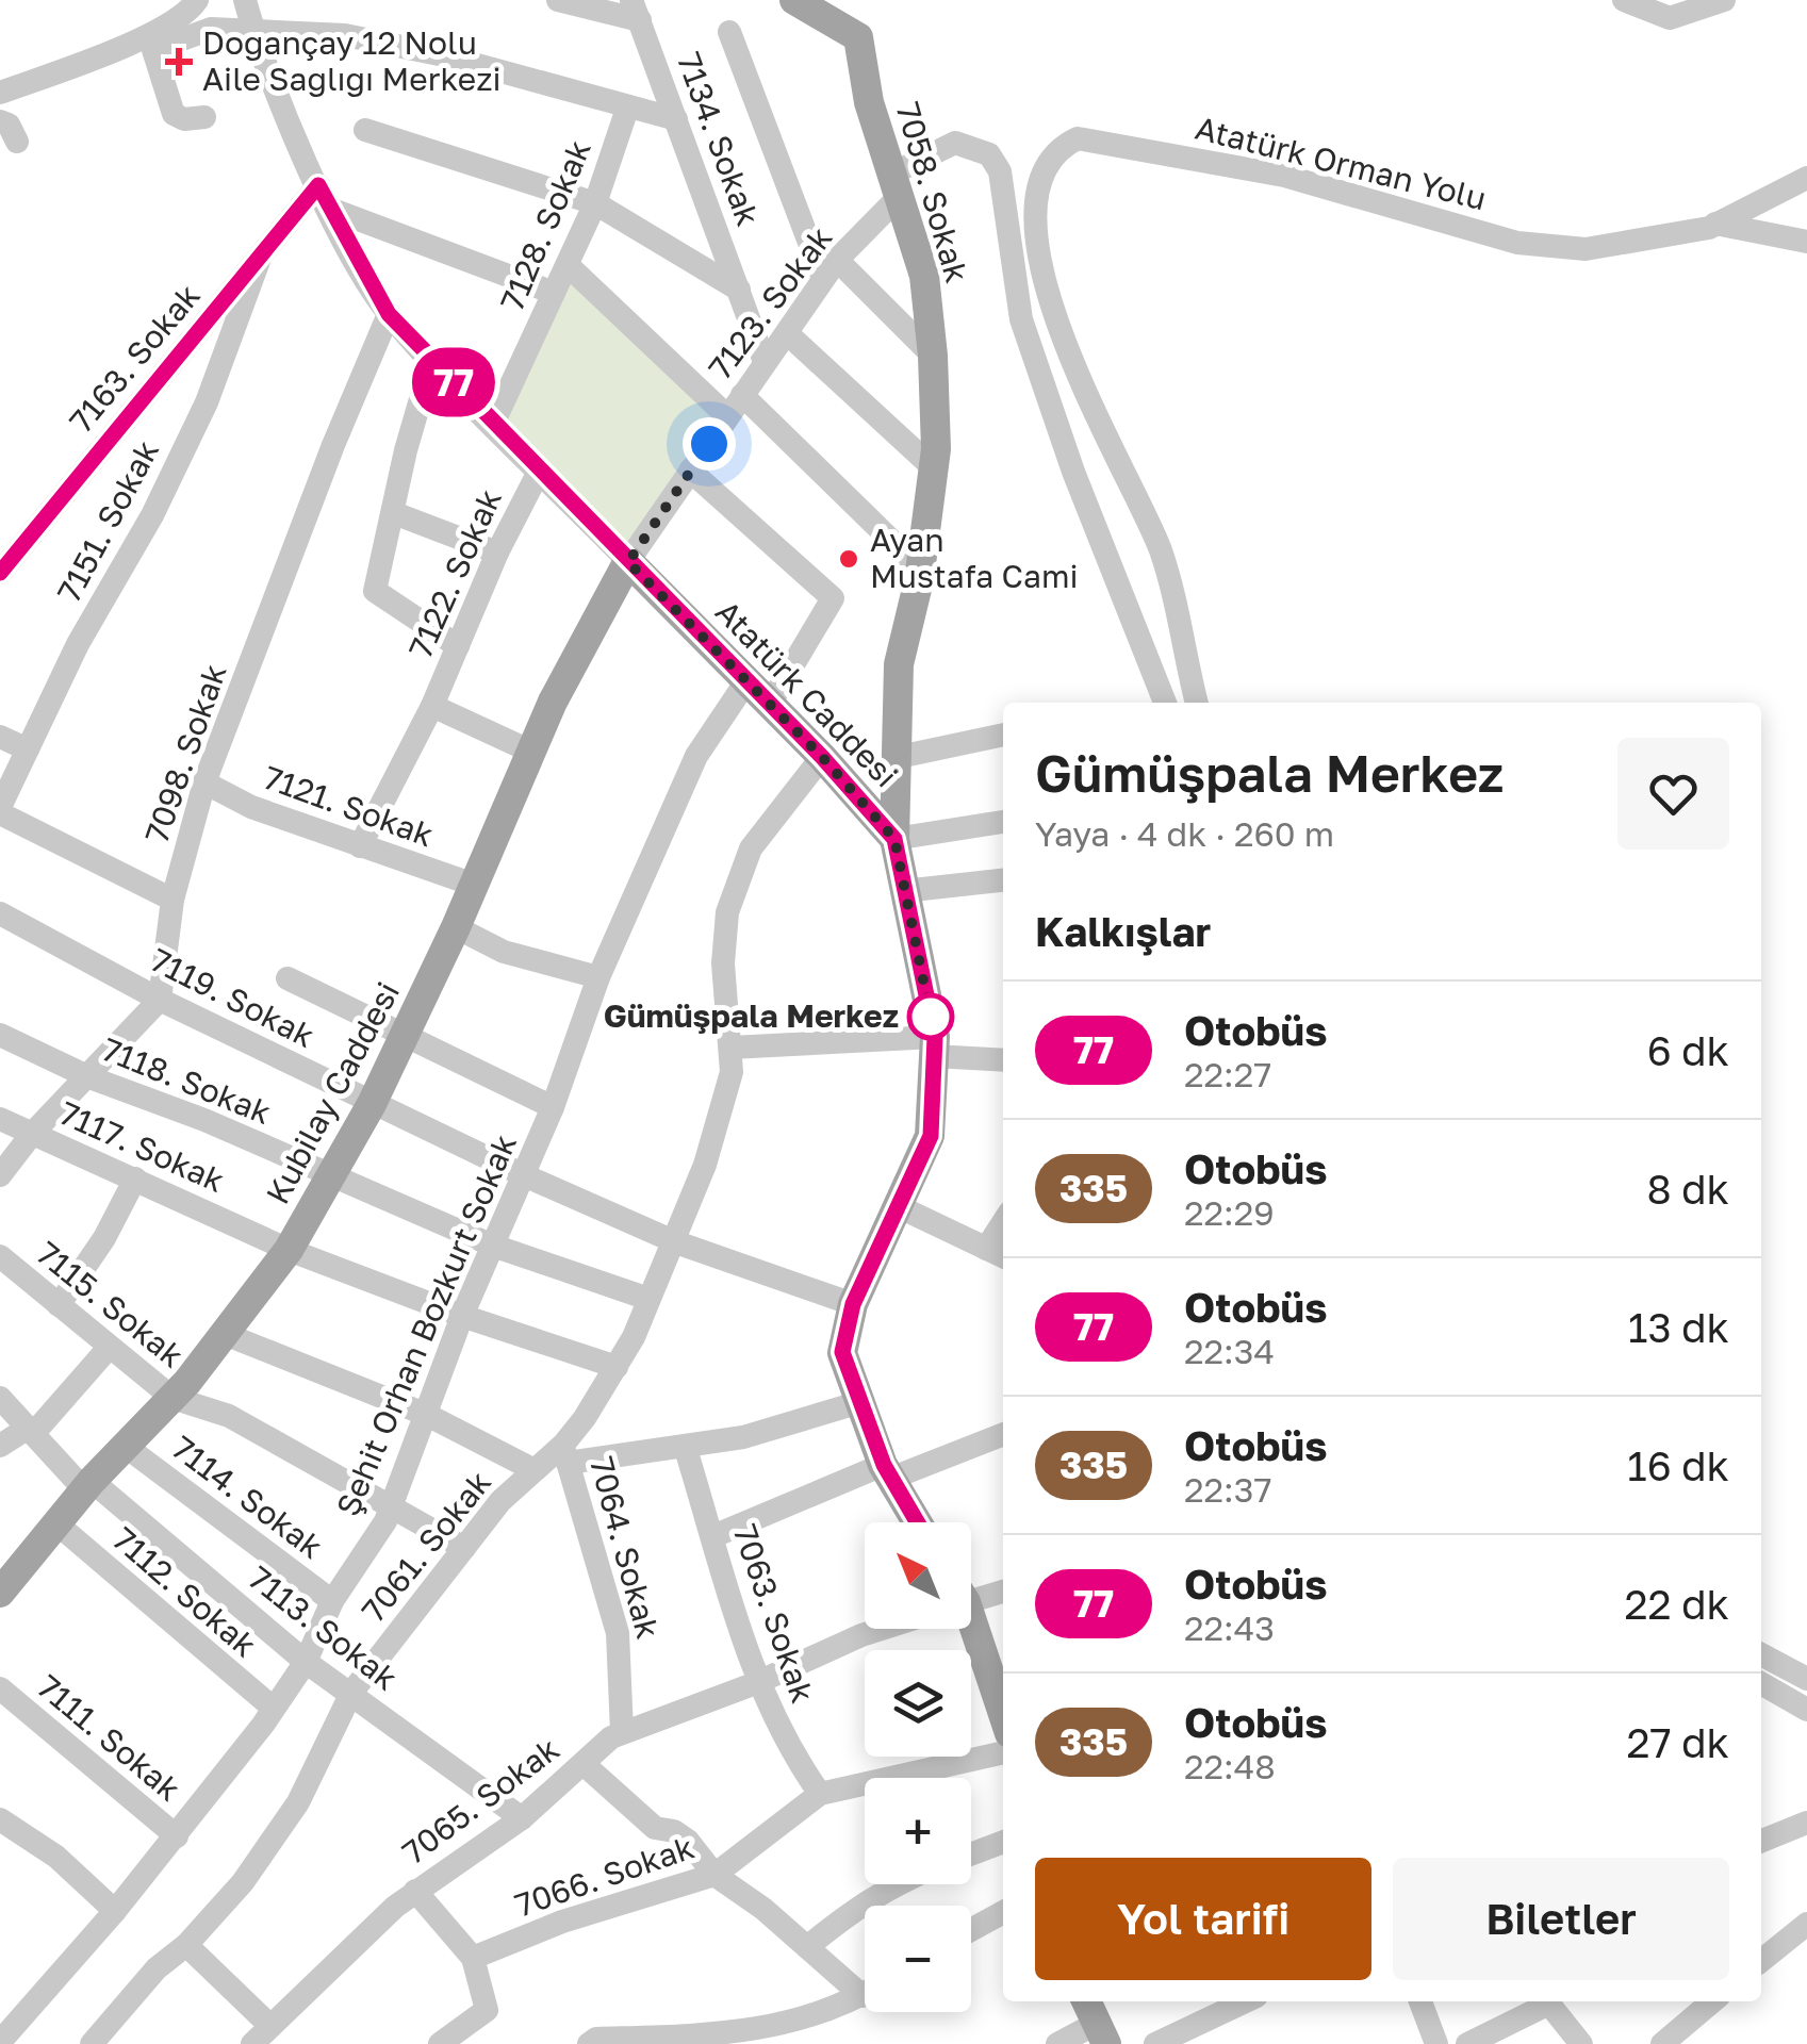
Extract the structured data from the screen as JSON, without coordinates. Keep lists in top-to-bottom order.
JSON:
{
  "streets": {
    "main road": ["7058. Sokak", "Atatürk Caddesi", "Kubilay Caddesi"],
    "street": [
      "7134. Sokak",
      "Atatürk Orman Yolu",
      "7128. Sokak",
      "7123. Sokak",
      "7163. Sokak",
      "7151. Sokak",
      "7122. Sokak",
      "7098. Sokak",
      "7121. Sokak",
      "7119. Sokak",
      "7118. Sokak",
      "7117. Sokak",
      "7115. Sokak",
      "Şehit Orhan Bozkurt Sokak",
      "7114. Sokak",
      "7061. Sokak",
      "7064. Sokak",
      "7112. Sokak",
      "7063. Sokak",
      "7113. Sokak",
      "7111. Sokak",
      "7065. Sokak",
      "7066. Sokak"
    ]
  },
  "crossings": [
    ["7134. Sokak", "7123. Sokak"],
    ["7058. Sokak", "7123. Sokak"],
    ["7058. Sokak", "Atatürk Caddesi"],
    ["7128. Sokak", "Atatürk Caddesi"],
    ["7123. Sokak", "Atatürk Caddesi"],
    ["7123. Sokak", "Kubilay Caddesi"],
    ["7163. Sokak", "7151. Sokak"],
    ["7163. Sokak", "Atatürk Caddesi"],
    ["7122. Sokak", "Atatürk Caddesi"],
    ["7122. Sokak", "7121. Sokak"],
    ["7122. Sokak", "Kubilay Caddesi"],
    ["Atatürk Caddesi", "7098. Sokak"],
    ["Atatürk Caddesi", "7119. Sokak"],
    ["Atatürk Caddesi", "Kubilay Caddesi"],
    ["Atatürk Caddesi", "Şehit Orhan Bozkurt Sokak"],
    ["Atatürk Caddesi", "7061. Sokak"],
    ["7098. Sokak", "7121. Sokak"],
    ["7098. Sokak", "7119. Sokak"],
    ["7121. Sokak", "Kubilay Caddesi"],
    ["7119. Sokak", "Kubilay Caddesi"],
    ["7119. Sokak", "Şehit Orhan Bozkurt Sokak"],
    ["7119. Sokak", "7061. Sokak"],
    ["7118. Sokak", "Kubilay Caddesi"],
    ["7118. Sokak", "Şehit Orhan Bozkurt Sokak"],
    ["7118. Sokak", "7061. Sokak"],
    ["Kubilay Caddesi", "7117. Sokak"],
    ["Kubilay Caddesi", "7115. Sokak"],
    ["Kubilay Caddesi", "7114. Sokak"],
    ["Kubilay Caddesi", "7112. Sokak"],
    ["Kubilay Caddesi", "7113. Sokak"],
    ["7117. Sokak", "Şehit Orhan Bozkurt Sokak"],
    ["7117. Sokak", "7061. Sokak"],
    ["7115. Sokak", "Şehit Orhan Bozkurt Sokak"],
    ["7115. Sokak", "7061. Sokak"],
    ["Şehit Orhan Bozkurt Sokak", "7114. Sokak"],
    ["Şehit Orhan Bozkurt Sokak", "7112. Sokak"],
    ["Şehit Orhan Bozkurt Sokak", "7113. Sokak"],
    ["Şehit Orhan Bozkurt Sokak", "7111. Sokak"],
    ["7061. Sokak", "7064. Sokak"],
    ["7061. Sokak", "7113. Sokak"],
    ["7061. Sokak", "7065. Sokak"],
    ["7064. Sokak", "7065. Sokak"],
    ["7063. Sokak", "7065. Sokak"],
    ["7063. Sokak", "7066. Sokak"],
    ["7113. Sokak", "7065. Sokak"]
  ],
  "places": {
    "health": ["Doğançay 12 Nolu Aile Sağlığı Merkezi"],
    "other": ["Ayan Mustafa Cami", "Gümüşpala Merkez"]
  },
  "lines": ["bus line 77"],
  "north": "top left",
  "page": {
    "on_map": "77",
    "heading": [
      ["Gümüşpala Merkez", "Yaya · 4 dk · 260 m"],
      "Kalkışlar"
    ],
    "list": [
      {
        "mark": "77",
        "name": "Otobüs",
        "note": "22:27",
        "value": "6 dk"
      },
      {
        "mark": "335",
        "name": "Otobüs",
        "note": "22:29",
        "value": "8 dk"
      },
      {
        "mark": "77",
        "name": "Otobüs",
        "note": "22:34",
        "value": "13 dk"
      },
      {
        "mark": "335",
        "name": "Otobüs",
        "note": "22:37",
        "value": "16 dk"
      },
      {
        "mark": "77",
        "name": "Otobüs",
        "note": "22:43",
        "value": "22 dk"
      },
      {
        "mark": "335",
        "name": "Otobüs",
        "note": "22:48",
        "value": "27 dk"
      }
    ],
    "map_buttons": ["+", "−"],
    "buttons": ["Yol tarifi", "Biletler"]
  }
}
